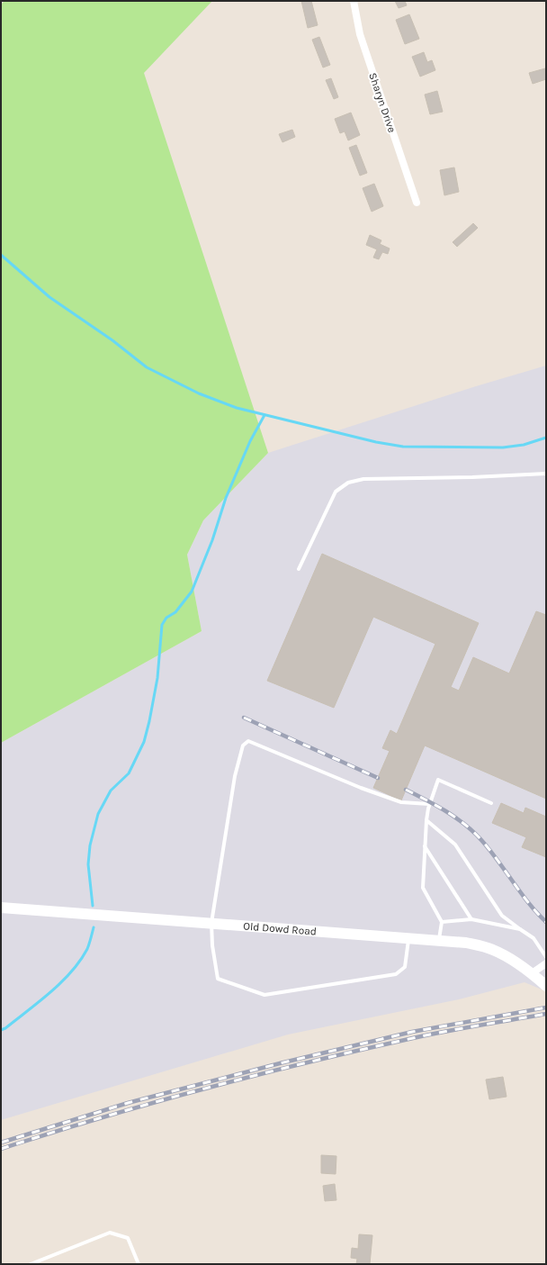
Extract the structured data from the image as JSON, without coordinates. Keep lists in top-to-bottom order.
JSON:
{
  "streets": {
    "street": ["Sharyn Drive", "Old Dowd Road"]
  }
}
